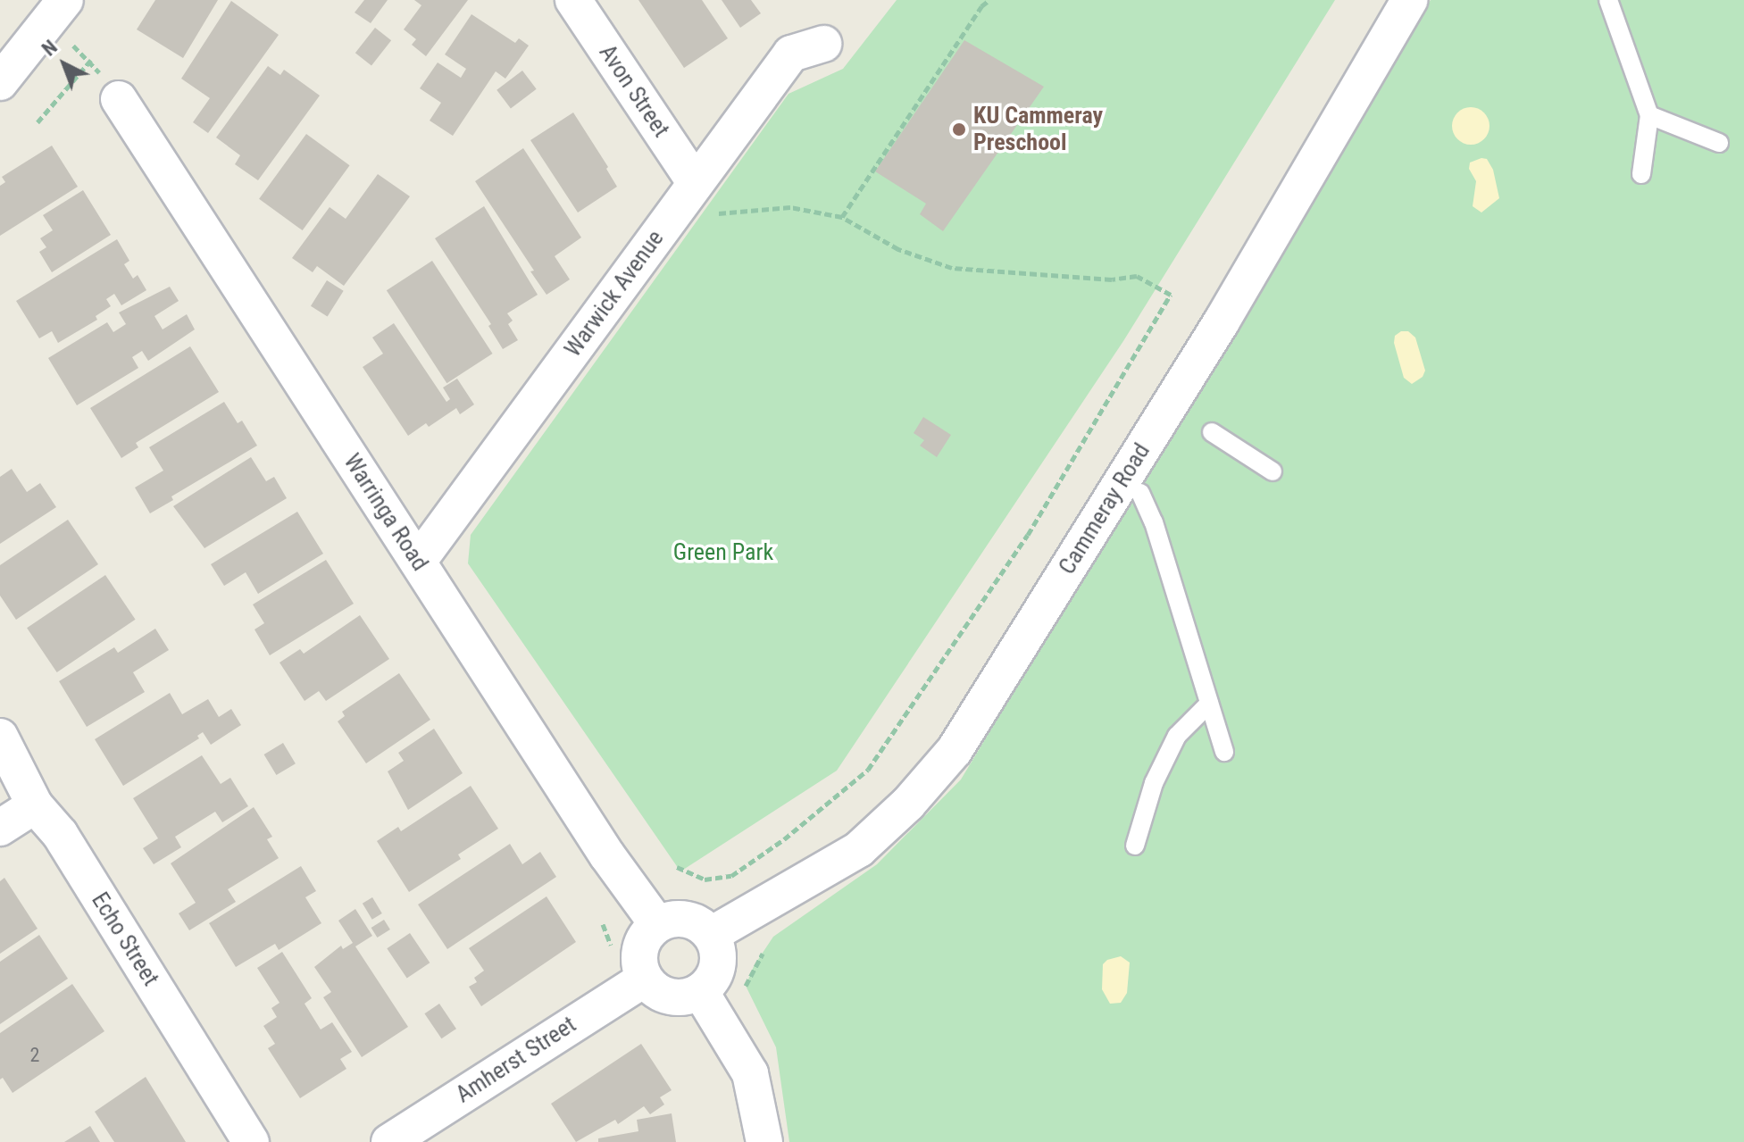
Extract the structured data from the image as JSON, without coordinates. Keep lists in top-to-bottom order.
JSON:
{
  "streets": {
    "street": [
      "Avon Street",
      "Warwick Avenue",
      "Cammeray Road",
      "Warringa Road",
      "Echo Street",
      "Amherst Street"
    ]
  },
  "crossings": [
    ["Avon Street", "Warwick Avenue"],
    ["Warwick Avenue", "Warringa Road"],
    ["Cammeray Road", "Warringa Road"],
    ["Cammeray Road", "Amherst Street"],
    ["Warringa Road", "Amherst Street"]
  ],
  "parks": ["Green Park"],
  "places": ["KU Cammeray Preschool"],
  "house_numbers": ["2"],
  "north": "top left"
}
